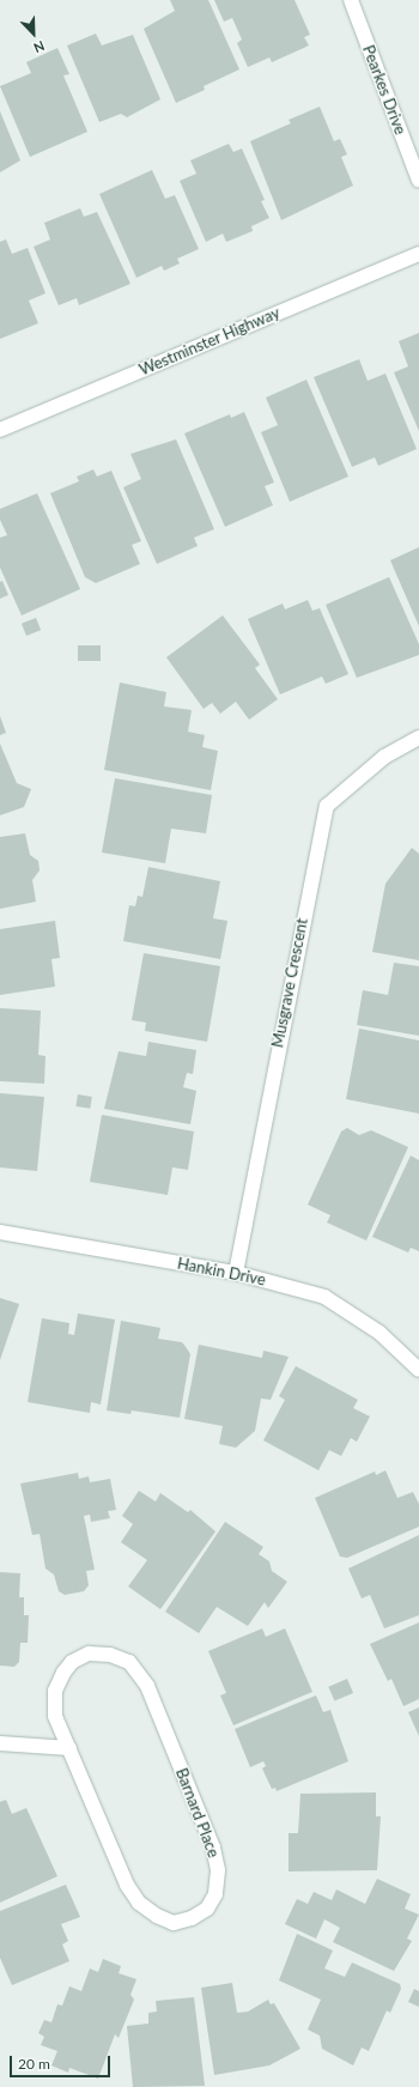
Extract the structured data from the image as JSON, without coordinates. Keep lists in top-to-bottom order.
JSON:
{
  "streets": {
    "street": [
      "Pearkes Drive",
      "Westminster Highway",
      "Musgrave Crescent",
      "Hankin Drive",
      "Barnard Place"
    ]
  },
  "crossings": [
    ["Musgrave Crescent", "Hankin Drive"]
  ],
  "scale_bar": "20 m",
  "north": "bottom right"
}
